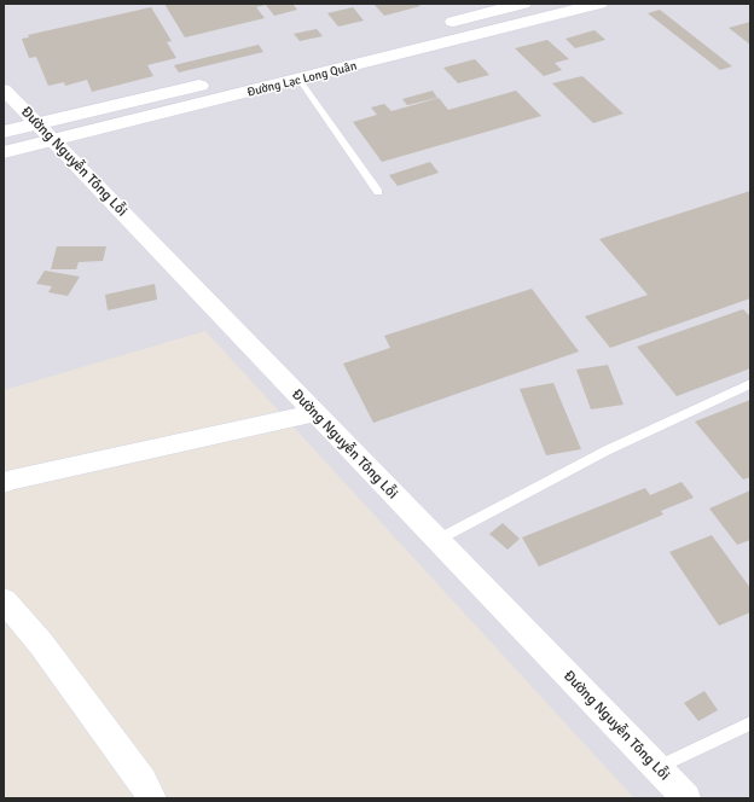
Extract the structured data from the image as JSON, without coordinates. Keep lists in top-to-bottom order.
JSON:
{
  "streets": {
    "main road": ["Đường Lạc Long Quân"],
    "street": ["Đường Nguyễn Tông Lỗi"]
  },
  "crossings": [
    ["Đường Lạc Long Quân", "Đường Nguyễn Tông Lỗi"]
  ]
}
